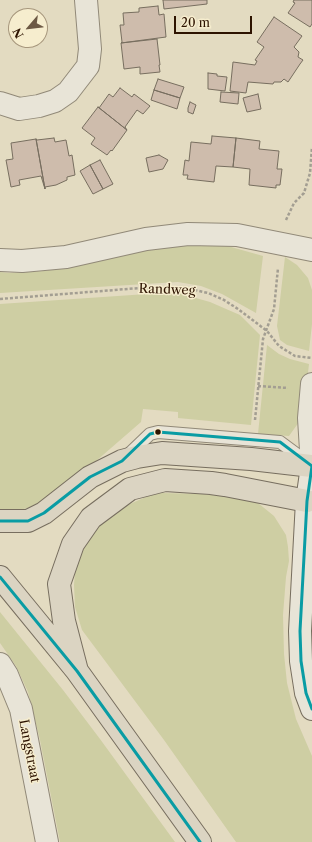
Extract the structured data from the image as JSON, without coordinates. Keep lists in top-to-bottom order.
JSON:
{
  "streets": {
    "street": ["Langstraat"],
    "path": ["Randweg"]
  },
  "scale_bar": "20 m",
  "north": "bottom left"
}
